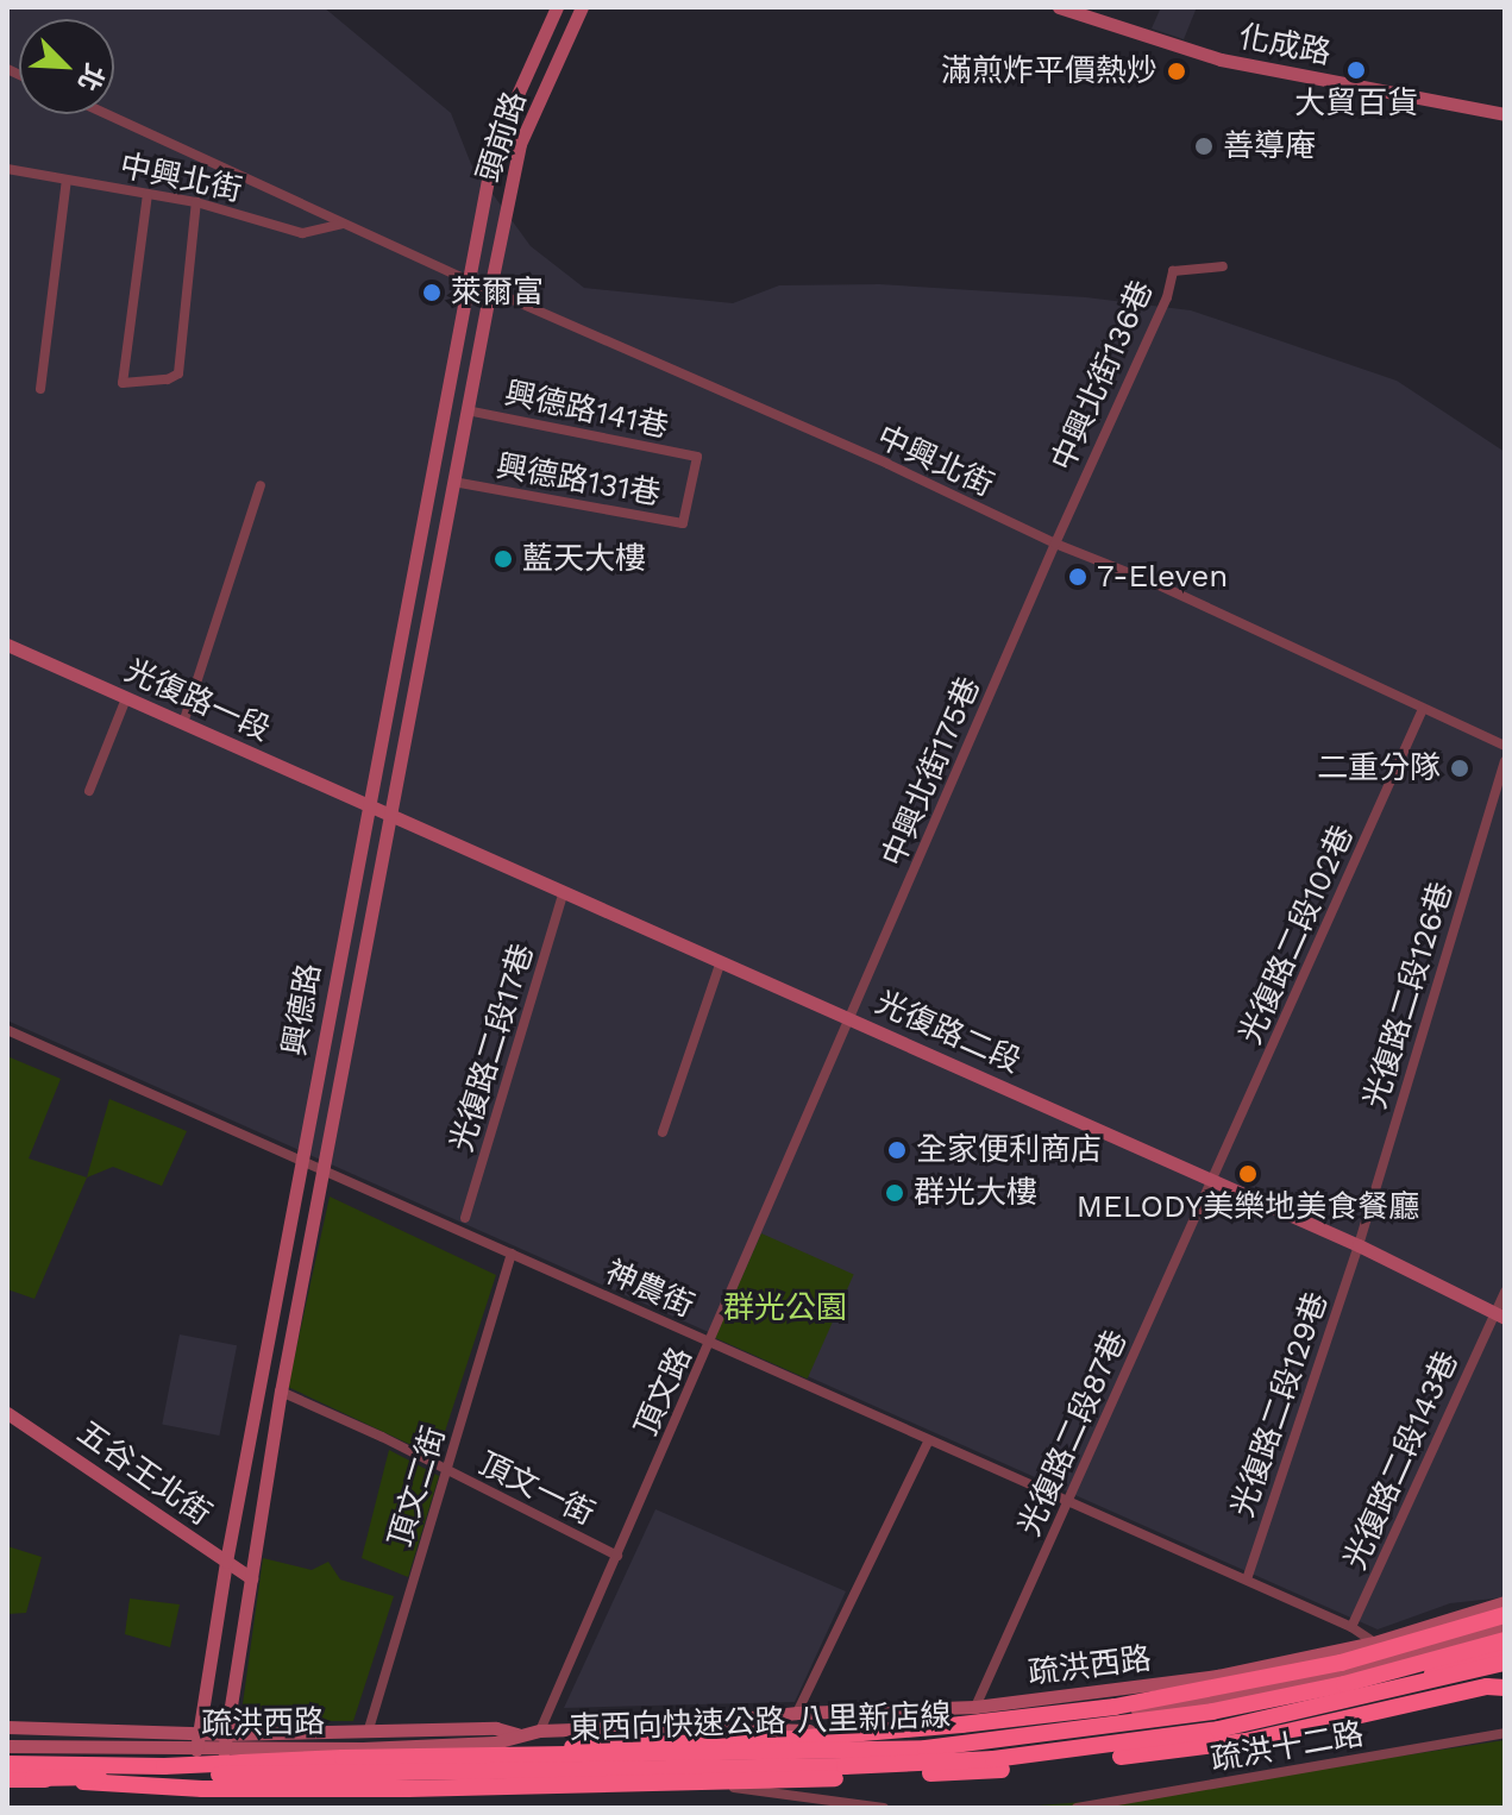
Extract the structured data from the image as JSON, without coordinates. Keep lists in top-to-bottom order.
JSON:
{
  "streets": {
    "highway": ["東西向快速公路 八里新店線"],
    "street": [
      "化成路",
      "頭前路",
      "中興北街",
      "中興北街136巷",
      "興德路141巷",
      "興德路131巷",
      "光復路一段",
      "中興北街175巷",
      "光復路二段102巷",
      "光復路二段126巷",
      "興德路",
      "光復路二段",
      "光復路二段17巷",
      "神農街",
      "頂文路",
      "光復路二段129巷",
      "光復路二段87巷",
      "光復路二段143巷",
      "五谷王北街",
      "頂文二街",
      "頂文一街",
      "疏洪西路",
      "疏洪十二路"
    ]
  },
  "crossings": [
    ["頭前路", "中興北街"],
    ["頭前路", "興德路"],
    ["中興北街", "中興北街136巷"],
    ["中興北街", "中興北街175巷"],
    ["中興北街", "光復路二段102巷"],
    ["中興北街", "興德路"],
    ["中興北街136巷", "中興北街175巷"],
    ["興德路141巷", "興德路131巷"],
    ["興德路141巷", "興德路"],
    ["興德路131巷", "興德路"],
    ["光復路一段", "興德路"],
    ["光復路一段", "光復路二段"],
    ["中興北街175巷", "光復路二段"],
    ["中興北街175巷", "頂文路"],
    ["光復路二段102巷", "光復路二段"],
    ["光復路二段102巷", "光復路二段87巷"],
    ["光復路二段126巷", "光復路二段"],
    ["光復路二段126巷", "光復路二段129巷"],
    ["興德路", "光復路二段"],
    ["興德路", "神農街"],
    ["興德路", "五谷王北街"],
    ["興德路", "頂文一街"],
    ["興德路", "疏洪西路"],
    ["光復路二段", "光復路二段17巷"],
    ["光復路二段", "頂文路"],
    ["光復路二段", "光復路二段129巷"],
    ["光復路二段", "光復路二段87巷"],
    ["光復路二段", "光復路二段143巷"],
    ["神農街", "頂文路"],
    ["神農街", "光復路二段129巷"],
    ["神農街", "光復路二段87巷"],
    ["神農街", "光復路二段143巷"],
    ["神農街", "頂文二街"],
    ["神農街", "疏洪西路"],
    ["頂文路", "頂文一街"],
    ["頂文路", "疏洪西路"],
    ["光復路二段87巷", "疏洪西路"],
    ["頂文二街", "頂文一街"],
    ["頂文二街", "疏洪西路"]
  ],
  "parks": ["群光公園"],
  "places": [
    "大貿百貨",
    "滿煎炸平價熱炒",
    "善導庵",
    "萊爾富",
    "藍天大樓",
    "7-Eleven",
    "二重分隊",
    "全家便利商店",
    "MELODY美樂地美食餐廳",
    "群光大樓"
  ],
  "north": "bottom right"
}
